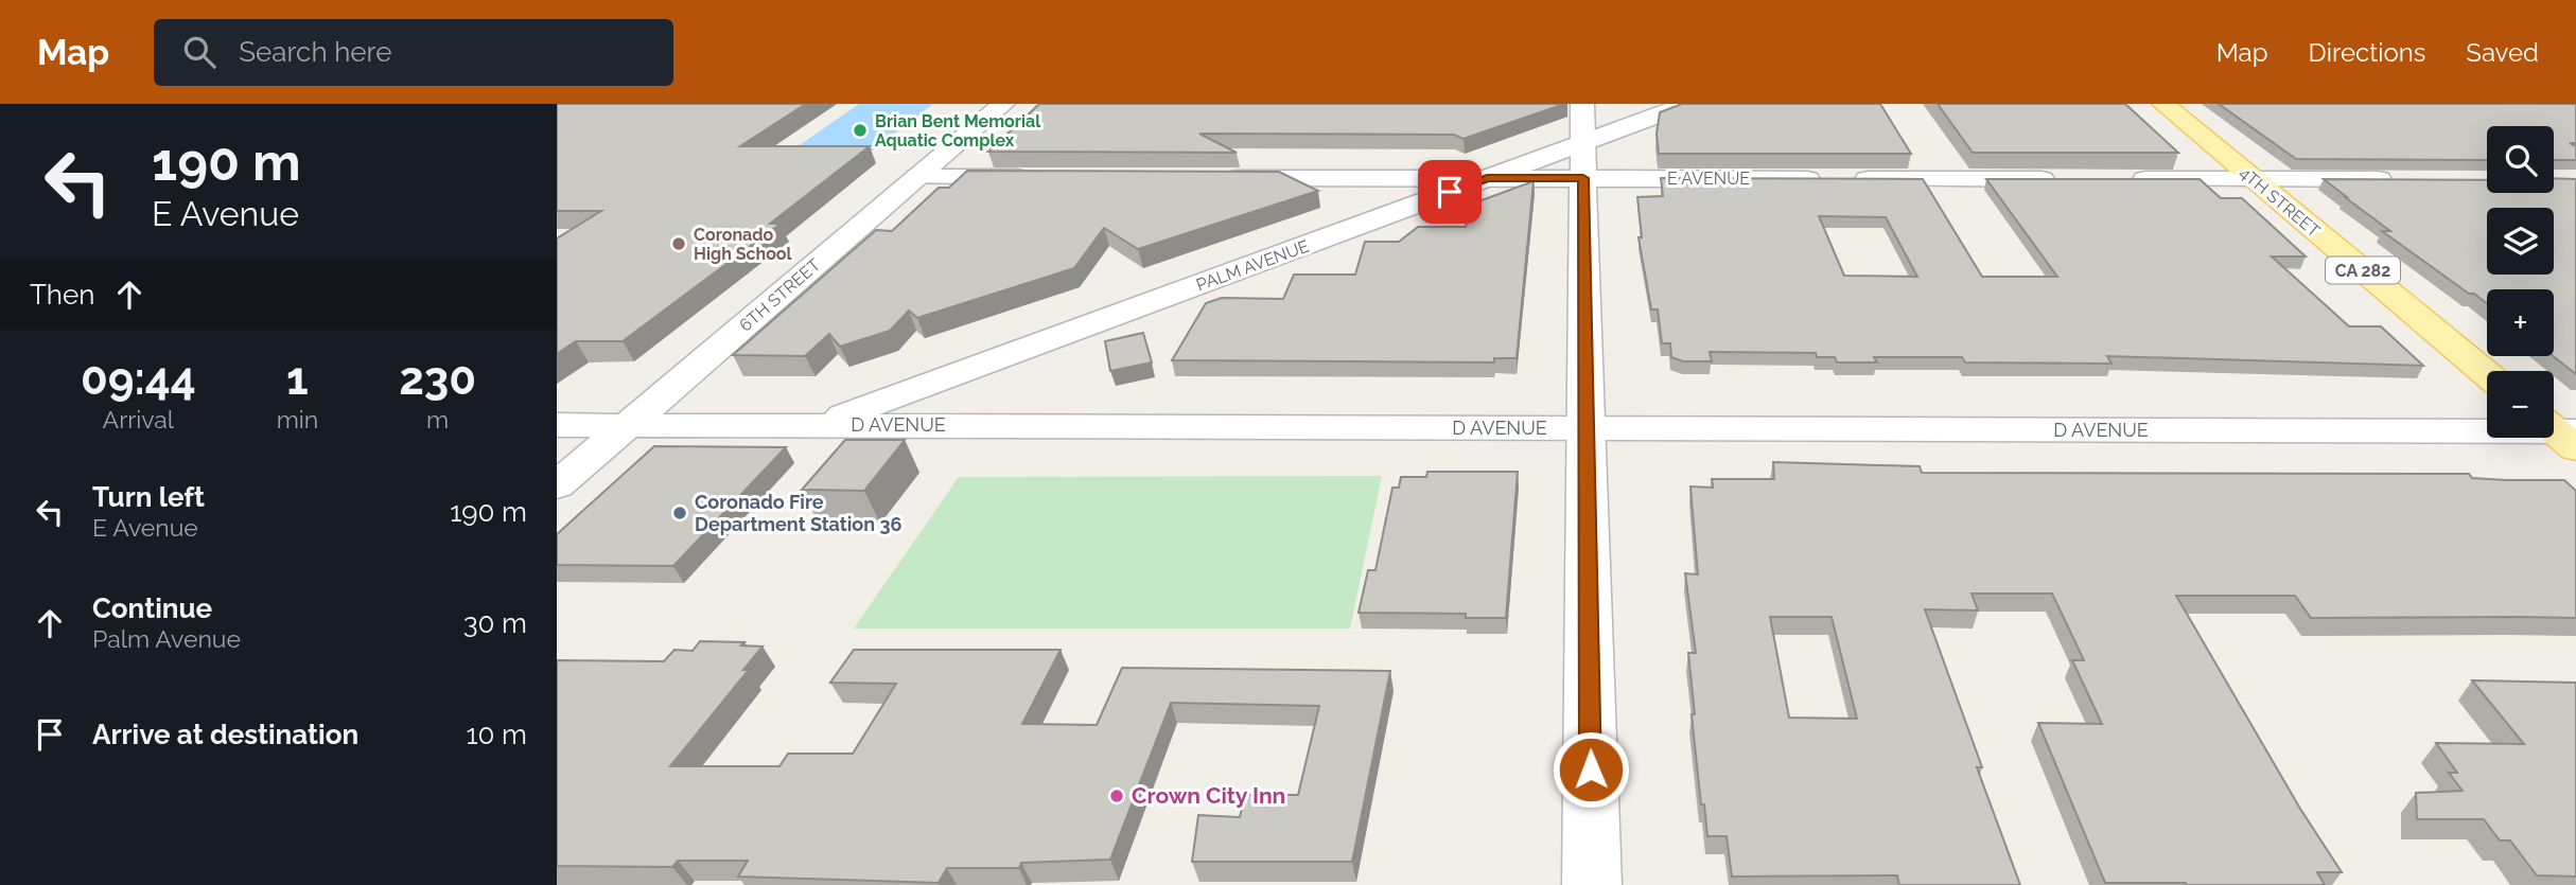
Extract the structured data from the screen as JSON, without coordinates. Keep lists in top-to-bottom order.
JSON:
{
  "streets": {
    "main road": ["4TH STREET", "CA 282"],
    "street": [
      "E AVENUE",
      "PALM AVENUE",
      "6TH STREET",
      "D AVENUE"
    ]
  },
  "crossings": [
    ["E AVENUE", "PALM AVENUE"],
    ["PALM AVENUE", "D AVENUE"],
    ["6TH STREET", "D AVENUE"]
  ],
  "places": [
    "Brian Bent Memorial Aquatic Complex",
    "Coronado High School",
    "Coronado Fire Department Station 36",
    "Crown City Inn"
  ],
  "page": {
    "header": "Map",
    "search": "Search here",
    "nav": ["Map", "Directions", "Saved"],
    "turn": ["190 m", "E Avenue"],
    "map_buttons": ["+", "−"],
    "then": "Then",
    "eta": [
      "09:44",
      "Arrival",
      "1",
      "min",
      "230",
      "m"
    ],
    "list": [
      {
        "name": "Turn left",
        "note": "E Avenue",
        "value": "190 m"
      },
      {
        "name": "Continue",
        "note": "Palm Avenue",
        "value": "30 m"
      },
      {
        "name": "Arrive at destination",
        "value": "10 m"
      }
    ]
  }
}
